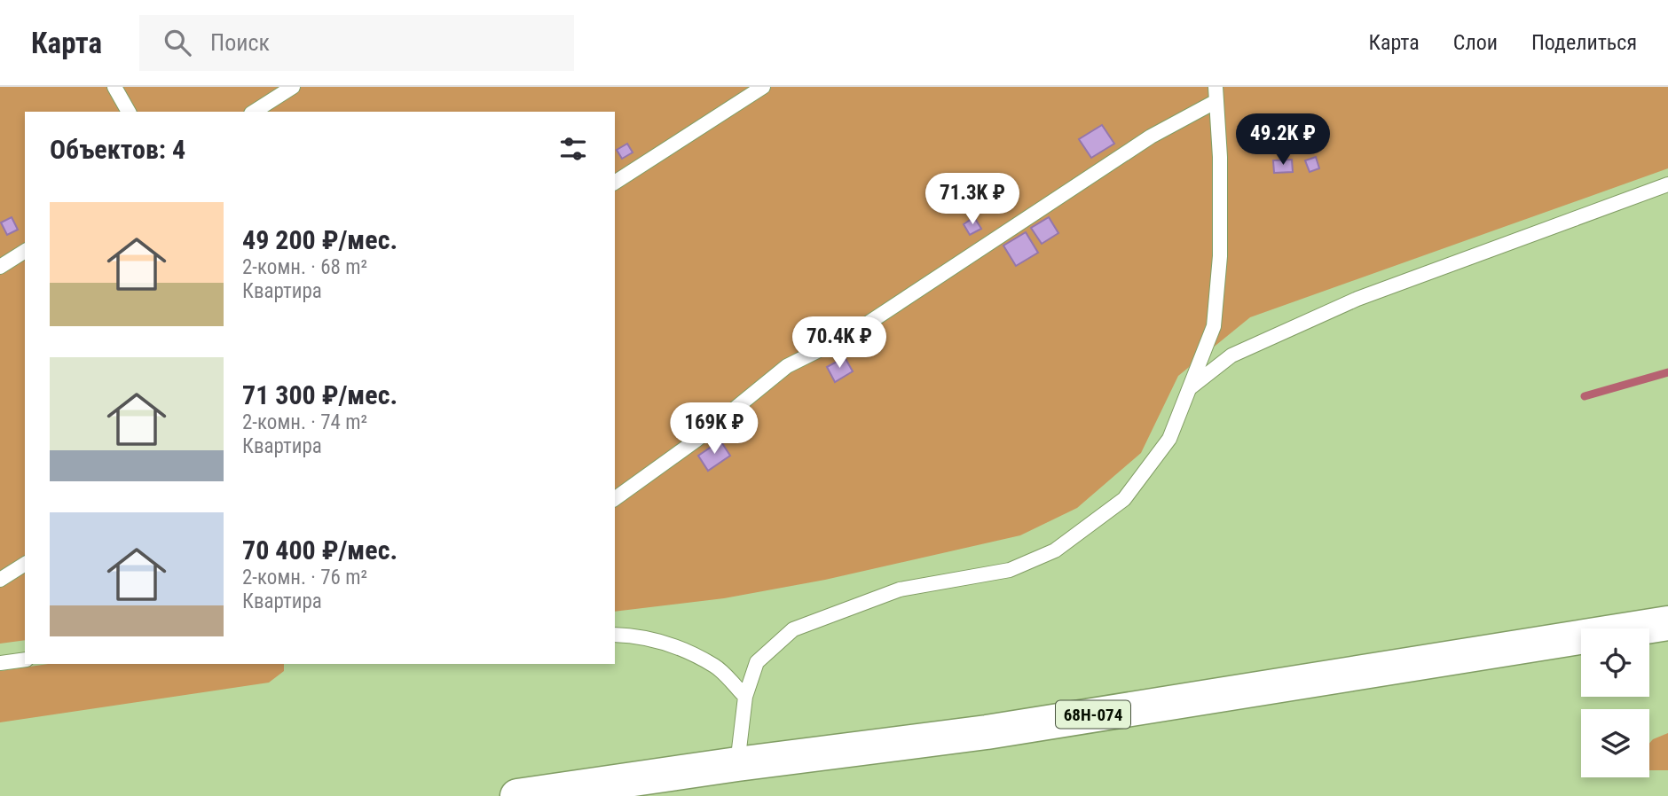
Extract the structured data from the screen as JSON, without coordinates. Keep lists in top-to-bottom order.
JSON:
{
  "streets": {
    "main road": ["68Н-074"]
  },
  "page": {
    "header": "Карта",
    "search": "Поиск",
    "nav": ["Карта", "Слои", "Поделиться"],
    "heading": "Объектов: 4",
    "price": [
      "49.2K ₽",
      "71.3K ₽",
      "70.4K ₽",
      "169K ₽"
    ],
    "list": [
      {
        "name": "49 200 ₽/мес.",
        "note": "2-комн. · 68 m² · Квартира"
      },
      {
        "name": "71 300 ₽/мес.",
        "note": "2-комн. · 74 m² · Квартира"
      },
      {
        "name": "70 400 ₽/мес.",
        "note": "2-комн. · 76 m² · Квартира"
      }
    ]
  }
}
